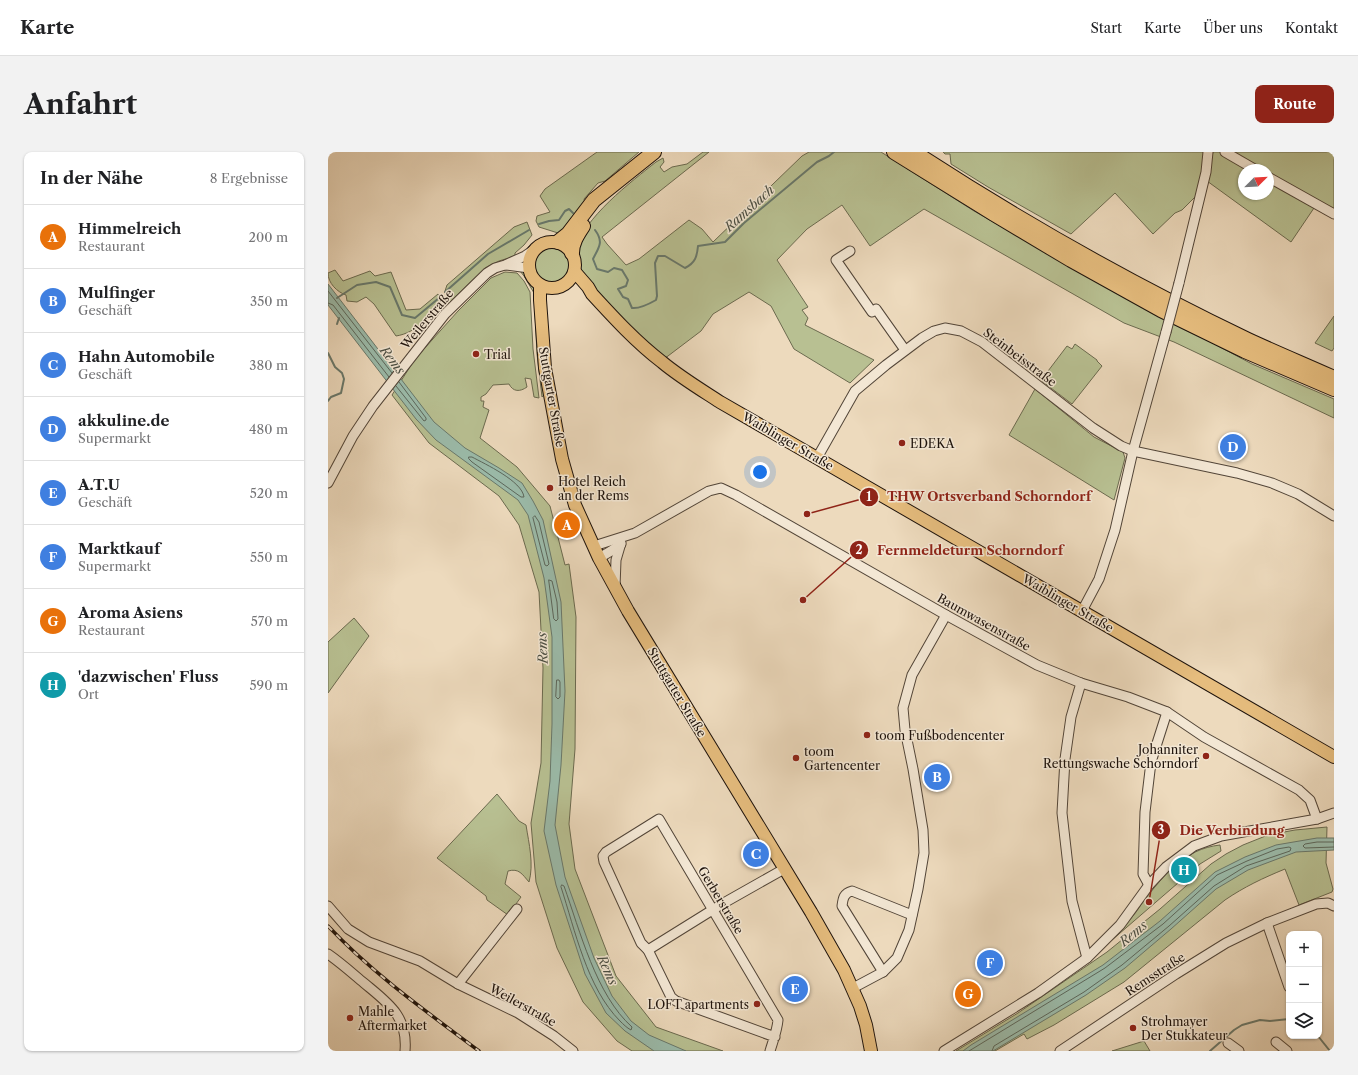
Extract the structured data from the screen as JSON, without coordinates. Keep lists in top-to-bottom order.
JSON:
{
  "streets": {
    "main road": ["Stuttgarter Straße", "Waiblinger Straße"],
    "street": [
      "Weilerstraße",
      "Steinbeisstraße",
      "Baumwasenstraße",
      "Gerberstraße",
      "Remsstraße"
    ]
  },
  "crossings": [
    ["Weilerstraße", "Stuttgarter Straße"],
    ["Weilerstraße", "Waiblinger Straße"],
    ["Steinbeisstraße", "Waiblinger Straße"],
    ["Stuttgarter Straße", "Waiblinger Straße"],
    ["Stuttgarter Straße", "Baumwasenstraße"]
  ],
  "water": ["Ramsbach", "Rems"],
  "places": [
    "Trial",
    "EDEKA",
    "Hotel Reich an der Rems",
    "THW Ortsverband Schorndorf",
    "Fernmeldeturm Schorndorf",
    "toom Fußbodencenter",
    "Johanniter Rettungswache Schorndorf",
    "toom Gartencenter",
    "Die Verbindung",
    "LOFT apartments",
    "Mahle Aftermarket",
    "Strohmayer Der Stukkateur"
  ],
  "north": "top right",
  "page": {
    "header": "Karte",
    "nav": [
      "Start",
      "Karte",
      "Über uns",
      "Kontakt"
    ],
    "buttons": "Route",
    "title": "Anfahrt",
    "heading": ["In der Nähe", "8 Ergebnisse"],
    "list": [
      {
        "mark": "A",
        "name": "Himmelreich",
        "note": "Restaurant",
        "value": "200 m"
      },
      {
        "mark": "B",
        "name": "Mulfinger",
        "note": "Geschäft",
        "value": "350 m"
      },
      {
        "mark": "C",
        "name": "Hahn Automobile",
        "note": "Geschäft",
        "value": "380 m"
      },
      {
        "mark": "D",
        "name": "akkuline.de",
        "note": "Supermarkt",
        "value": "480 m"
      },
      {
        "mark": "E",
        "name": "A.T.U",
        "note": "Geschäft",
        "value": "520 m"
      },
      {
        "mark": "F",
        "name": "Marktkauf",
        "note": "Supermarkt",
        "value": "550 m"
      },
      {
        "mark": "G",
        "name": "Aroma Asiens",
        "note": "Restaurant",
        "value": "570 m"
      },
      {
        "mark": "H",
        "name": "'dazwischen' Fluss",
        "note": "Ort",
        "value": "590 m"
      }
    ],
    "pins": [
      "D",
      "A",
      "B",
      "C",
      "H",
      "F",
      "E",
      "G"
    ],
    "map_buttons": ["+", "−"]
  }
}
